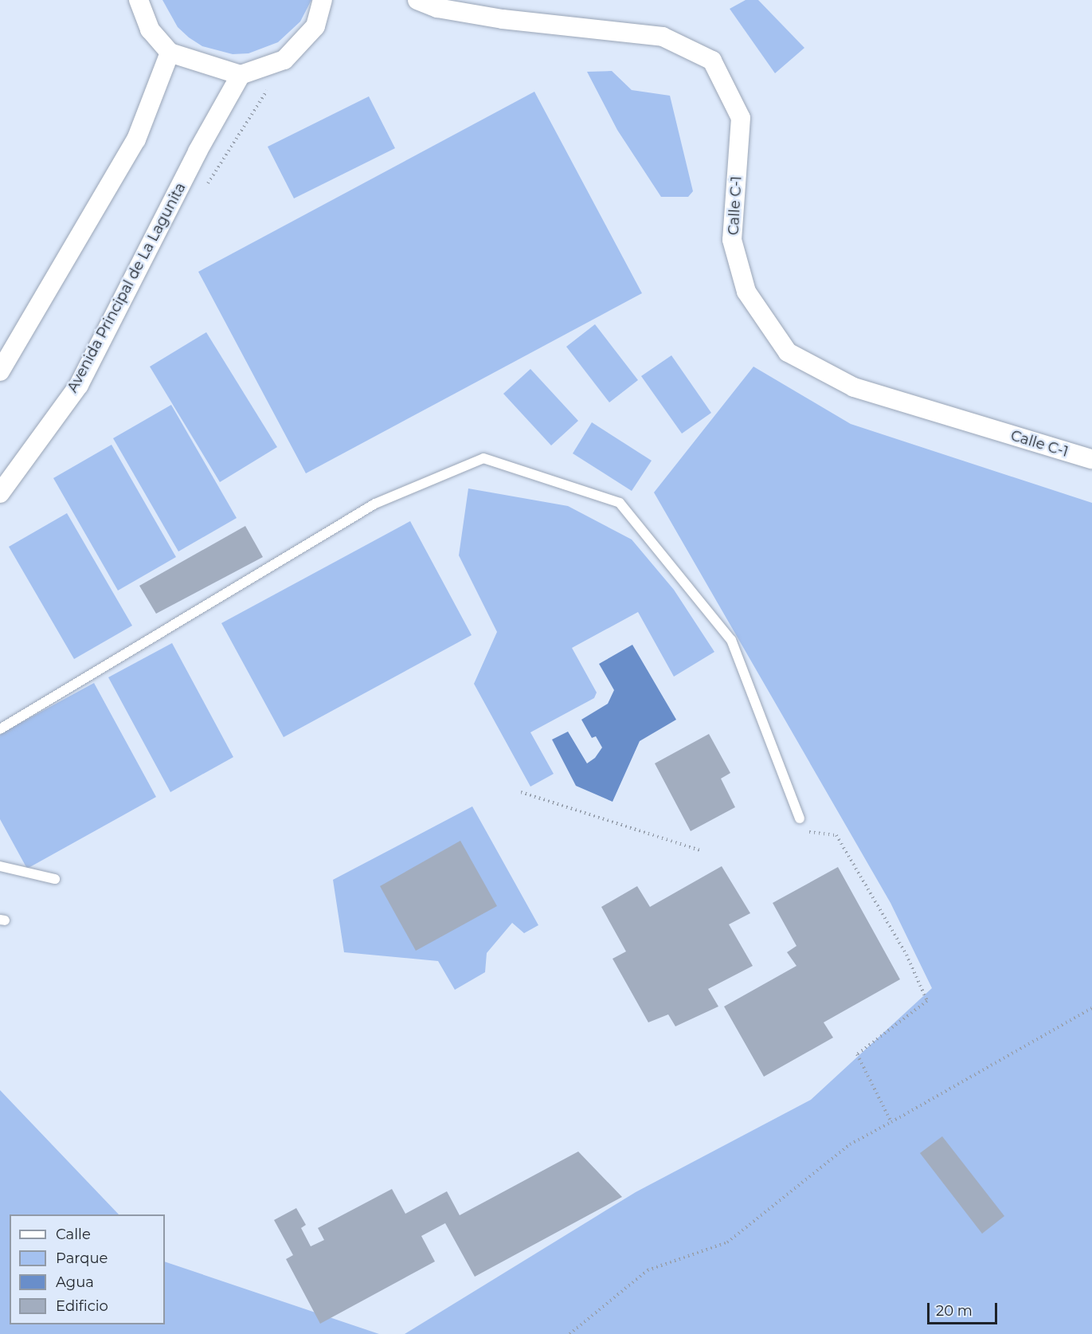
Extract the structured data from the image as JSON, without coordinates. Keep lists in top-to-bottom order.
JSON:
{
  "streets": {
    "street": ["Calle C-1", "Avenida Principal de La Lagunita"]
  },
  "legend": [
    "Calle",
    "Parque",
    "Agua",
    "Edificio"
  ],
  "scale_bar": "20 m"
}
